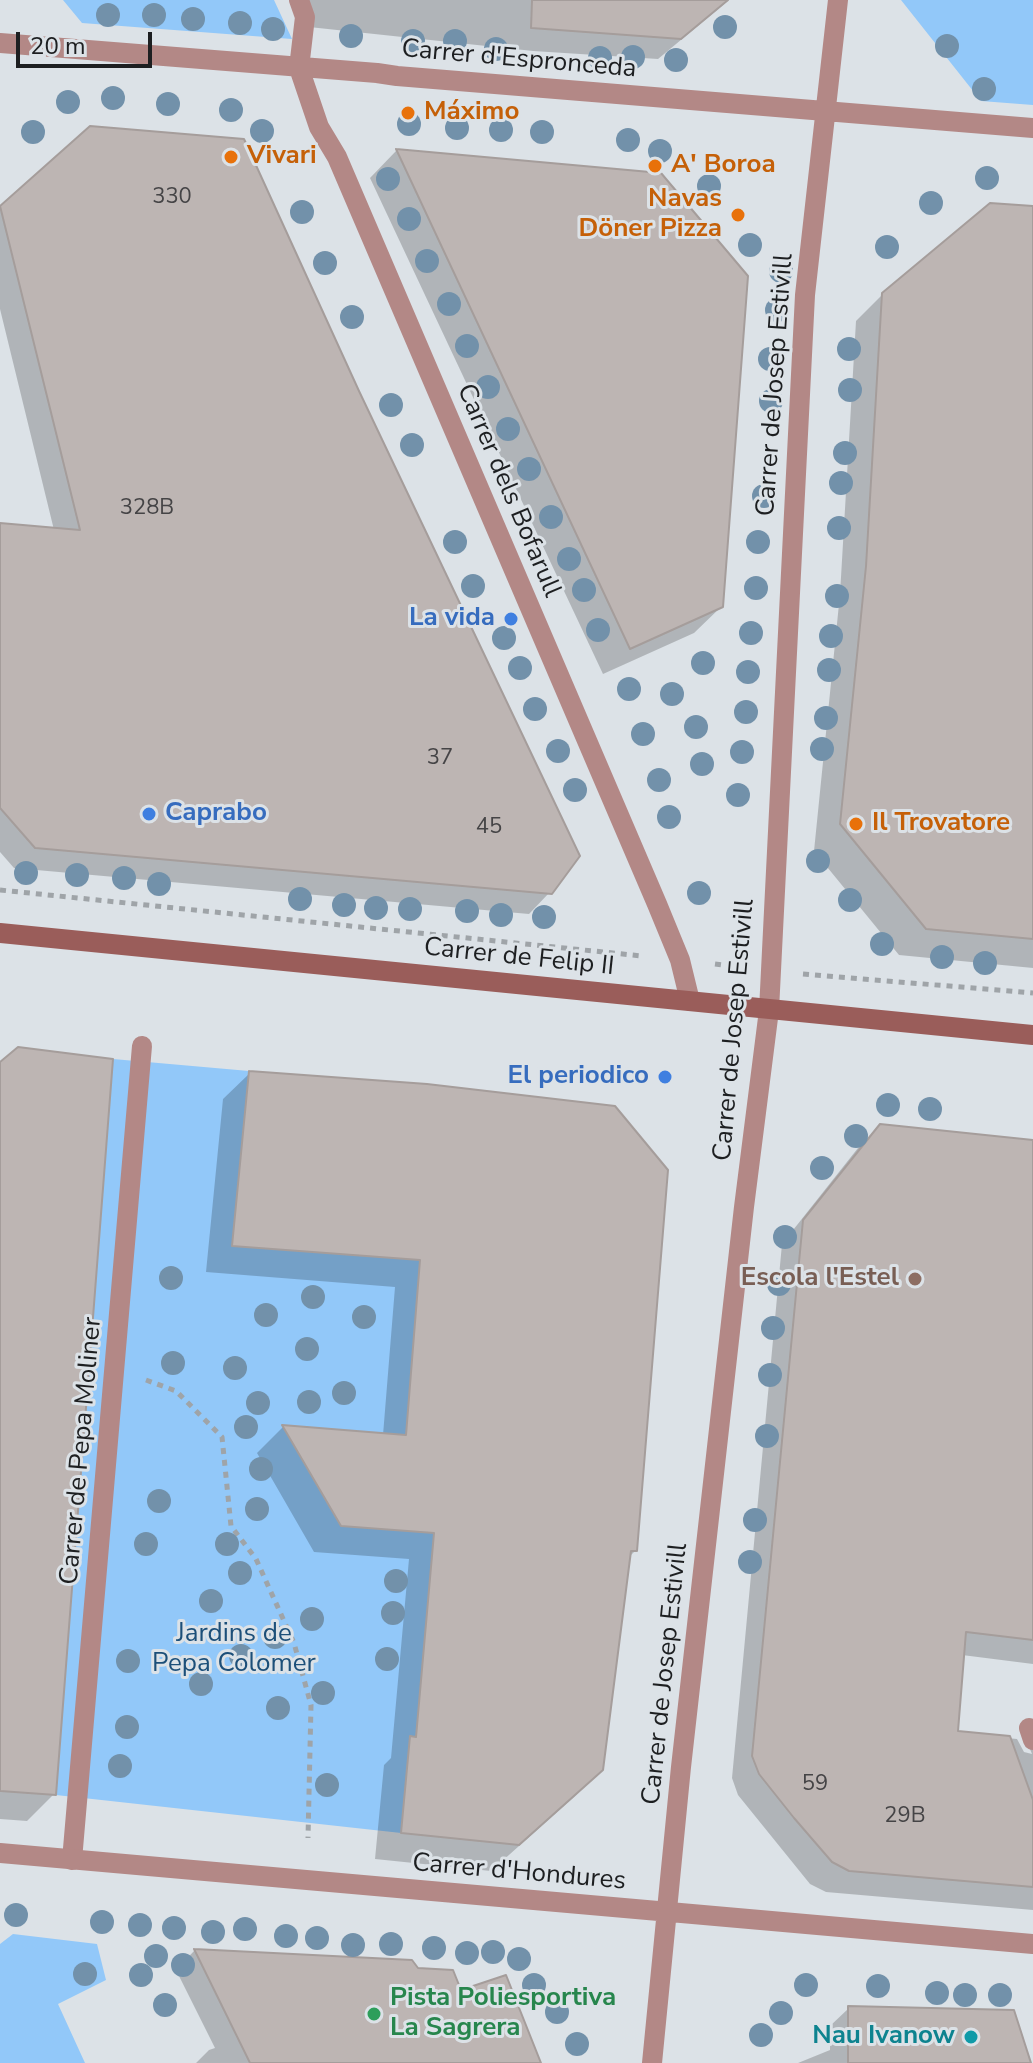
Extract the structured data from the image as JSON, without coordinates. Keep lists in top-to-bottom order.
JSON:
{
  "streets": {
    "main road": ["Carrer de Felip II"],
    "street": [
      "Carrer d'Espronceda",
      "Carrer de Josep Estivill",
      "Carrer dels Bofarull",
      "Carrer de Pepa Moliner",
      "Carrer d'Hondures"
    ]
  },
  "crossings": [
    ["Carrer d'Espronceda", "Carrer de Josep Estivill"],
    ["Carrer d'Espronceda", "Carrer dels Bofarull"],
    ["Carrer de Josep Estivill", "Carrer de Felip II"],
    ["Carrer de Josep Estivill", "Carrer d'Hondures"],
    ["Carrer dels Bofarull", "Carrer de Felip II"],
    ["Carrer de Pepa Moliner", "Carrer d'Hondures"]
  ],
  "parks": ["Jardins de Pepa Colomer"],
  "places": [
    "Máximo",
    "Vivari",
    "A' Boroa",
    "Navas Döner Pizza",
    "La vida",
    "Caprabo",
    "Il Trovatore",
    "El periodico",
    "Escola l'Estel",
    "Pista Poliesportiva La Sagrera",
    "Nau Ivanow"
  ],
  "house_numbers": [
    "330",
    "328B",
    "37",
    "45",
    "59",
    "29B"
  ],
  "scale_bar": "20 m"
}
